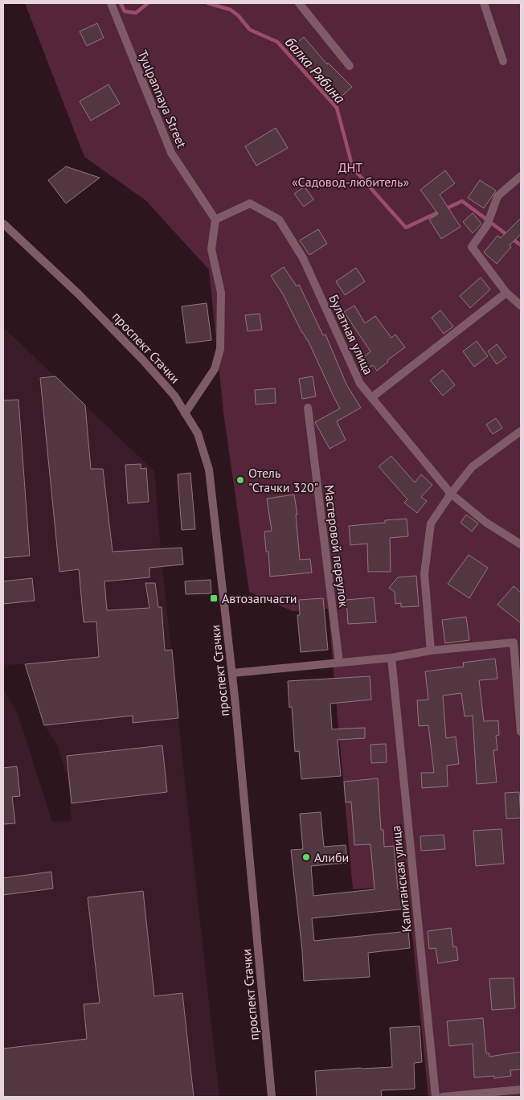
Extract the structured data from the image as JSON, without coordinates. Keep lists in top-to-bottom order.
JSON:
{
  "streets": {
    "street": [
      "Tyulpannaya Street",
      "Булатная улица",
      "проспект Стачки",
      "Мастеровой переулок",
      "Капитанская улица"
    ]
  },
  "crossings": [
    ["Tyulpannaya Street", "Булатная улица"]
  ],
  "water": ["балка Рябина"],
  "parks": ["ДНТ «Садовод-любитель»"],
  "places": {
    "other": ["Отель \"Стачки 320\"", "Алиби"],
    "transit": ["Автозапчасти"]
  }
}
